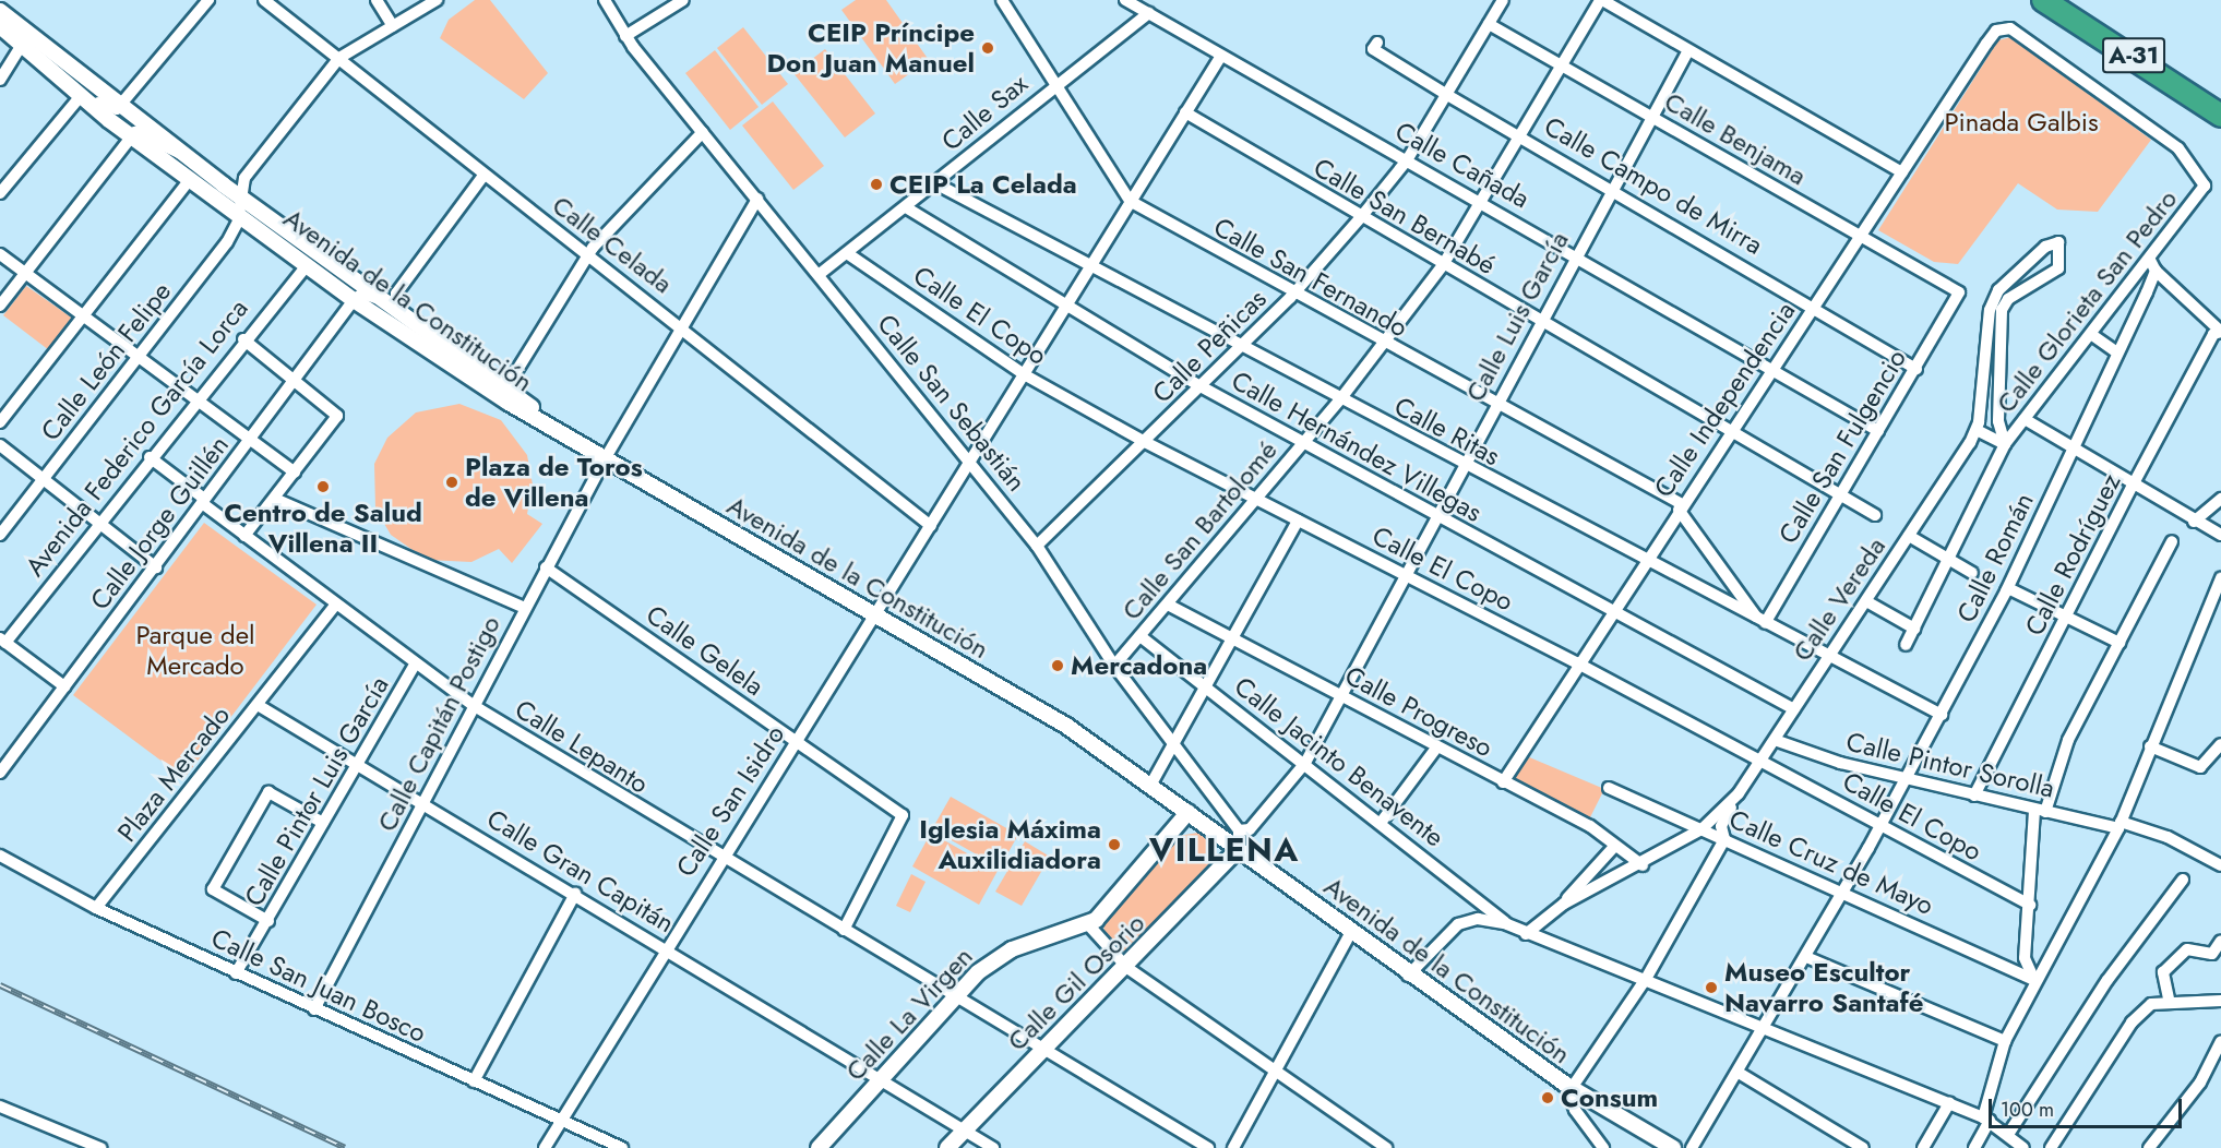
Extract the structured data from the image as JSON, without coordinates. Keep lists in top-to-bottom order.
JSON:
{
  "streets": {
    "highway": ["A-31"],
    "street": [
      "Calle Sax",
      "Calle Benjama",
      "Calle Cañada",
      "Calle Campo de Mirra",
      "Calle San Bernabé",
      "Calle Celada",
      "Calle San Fernando",
      "Avenida de la Constitución",
      "Calle Glorieta San Pedro",
      "Calle El Copo",
      "Calle Luis García",
      "Calle Peñicas",
      "Calle León Felipe",
      "Calle Independencia",
      "Calle San Sebastián",
      "Calle Ritas",
      "Avenida Federico García Lorca",
      "Calle Hernández Villegas",
      "Calle San Fulgencio",
      "Calle Jorge Guillén",
      "Calle San Bartolomé",
      "Calle Rodríguez",
      "Calle Román",
      "Calle Vereda",
      "Calle Gelela",
      "Calle Progreso",
      "Calle Capitán Postigo",
      "Calle Lepanto",
      "Calle Jacinto Benavente",
      "Calle Pintor Sorolla",
      "Plaza Mercado",
      "Calle Pintor Luis García",
      "Calle San Isidro",
      "Calle Cruz de Mayo",
      "Calle Gran Capitán",
      "Calle Gil Osorio",
      "Calle San Juan Bosco",
      "Calle La Virgen"
    ]
  },
  "crossings": [
    ["Calle Sax", "Calle Cañada"],
    ["Calle Sax", "Calle San Fernando"],
    ["Calle Sax", "Calle El Copo"],
    ["Calle Sax", "Calle San Sebastián"],
    ["Calle Sax", "Calle Ritas"],
    ["Calle Sax", "Calle Hernández Villegas"],
    ["Calle Benjama", "Calle Luis García"],
    ["Calle Benjama", "Calle Peñicas"],
    ["Calle Benjama", "Calle Independencia"],
    ["Calle Benjama", "Calle San Fulgencio"],
    ["Calle Benjama", "Calle San Bartolomé"],
    ["Calle Cañada", "Calle Luis García"],
    ["Calle Cañada", "Calle Peñicas"],
    ["Calle Cañada", "Calle Independencia"],
    ["Calle Cañada", "Calle San Fulgencio"],
    ["Calle Cañada", "Calle San Bartolomé"],
    ["Calle Cañada", "Calle San Isidro"],
    ["Calle Campo de Mirra", "Calle Luis García"],
    ["Calle Campo de Mirra", "Calle Peñicas"],
    ["Calle Campo de Mirra", "Calle Independencia"],
    ["Calle Campo de Mirra", "Calle San Fulgencio"],
    ["Calle Campo de Mirra", "Calle San Bartolomé"],
    ["Calle San Bernabé", "Calle Luis García"],
    ["Calle San Bernabé", "Calle Peñicas"],
    ["Calle San Bernabé", "Calle Independencia"],
    ["Calle San Bernabé", "Calle San Fulgencio"],
    ["Calle San Bernabé", "Calle San Bartolomé"],
    ["Calle San Bernabé", "Calle San Isidro"],
    ["Calle Celada", "Calle Capitán Postigo"],
    ["Calle Celada", "Calle San Isidro"],
    ["Calle San Fernando", "Calle Luis García"],
    ["Calle San Fernando", "Calle Peñicas"],
    ["Calle San Fernando", "Calle Independencia"],
    ["Calle San Fernando", "Calle Ritas"],
    ["Calle San Fernando", "Calle San Fulgencio"],
    ["Calle San Fernando", "Calle San Bartolomé"],
    ["Calle San Fernando", "Calle San Isidro"],
    ["Avenida de la Constitución", "Calle León Felipe"],
    ["Avenida de la Constitución", "Avenida Federico García Lorca"],
    ["Avenida de la Constitución", "Calle Jorge Guillén"],
    ["Avenida de la Constitución", "Calle Vereda"],
    ["Avenida de la Constitución", "Calle Capitán Postigo"],
    ["Avenida de la Constitución", "Calle San Isidro"],
    ["Avenida de la Constitución", "Calle Gil Osorio"],
    ["Calle Glorieta San Pedro", "Calle Independencia"],
    ["Calle Glorieta San Pedro", "Calle Román"],
    ["Calle El Copo", "Calle Luis García"],
    ["Calle El Copo", "Calle Peñicas"],
    ["Calle El Copo", "Calle Independencia"],
    ["Calle El Copo", "Calle San Bartolomé"],
    ["Calle El Copo", "Calle Román"],
    ["Calle El Copo", "Calle Vereda"],
    ["Calle El Copo", "Calle San Isidro"],
    ["Calle Luis García", "Calle San Sebastián"],
    ["Calle Luis García", "Calle Ritas"],
    ["Calle Luis García", "Calle Hernández Villegas"],
    ["Calle Luis García", "Calle Progreso"],
    ["Calle Luis García", "Calle Jacinto Benavente"],
    ["Calle Peñicas", "Calle San Sebastián"],
    ["Calle Peñicas", "Calle Ritas"],
    ["Calle Peñicas", "Calle Hernández Villegas"],
    ["Calle Independencia", "Calle Ritas"],
    ["Calle Independencia", "Calle Hernández Villegas"],
    ["Calle Independencia", "Calle Progreso"],
    ["Calle San Sebastián", "Calle San Bartolomé"],
    ["Calle San Sebastián", "Calle Capitán Postigo"],
    ["Calle San Sebastián", "Calle San Isidro"],
    ["Calle Ritas", "Calle San Fulgencio"],
    ["Calle Ritas", "Calle San Bartolomé"],
    ["Calle Ritas", "Calle Román"],
    ["Calle Ritas", "Calle Vereda"],
    ["Calle Ritas", "Calle San Isidro"],
    ["Avenida Federico García Lorca", "Calle Lepanto"],
    ["Calle Hernández Villegas", "Calle San Bartolomé"],
    ["Calle Hernández Villegas", "Calle Vereda"],
    ["Calle Hernández Villegas", "Calle San Isidro"],
    ["Calle Jorge Guillén", "Calle Lepanto"],
    ["Calle San Bartolomé", "Calle Progreso"],
    ["Calle San Bartolomé", "Calle Jacinto Benavente"],
    ["Calle Rodríguez", "Calle Pintor Sorolla"],
    ["Calle Román", "Calle Pintor Sorolla"],
    ["Calle Román", "Calle Cruz de Mayo"],
    ["Calle Vereda", "Calle Progreso"],
    ["Calle Vereda", "Calle Pintor Sorolla"],
    ["Calle Vereda", "Calle Cruz de Mayo"],
    ["Calle Gelela", "Calle Capitán Postigo"],
    ["Calle Gelela", "Calle Lepanto"],
    ["Calle Gelela", "Calle San Isidro"],
    ["Calle Capitán Postigo", "Calle Lepanto"],
    ["Calle Capitán Postigo", "Calle Gran Capitán"],
    ["Calle Capitán Postigo", "Calle San Juan Bosco"],
    ["Calle Lepanto", "Plaza Mercado"],
    ["Calle Lepanto", "Calle Pintor Luis García"],
    ["Calle Lepanto", "Calle San Isidro"],
    ["Calle Lepanto", "Calle Gil Osorio"],
    ["Calle Lepanto", "Calle La Virgen"],
    ["Plaza Mercado", "Calle Gran Capitán"],
    ["Plaza Mercado", "Calle San Juan Bosco"],
    ["Calle Pintor Luis García", "Calle Gran Capitán"],
    ["Calle Pintor Luis García", "Calle San Juan Bosco"],
    ["Calle San Isidro", "Calle Gran Capitán"],
    ["Calle San Isidro", "Calle San Juan Bosco"],
    ["Calle Gran Capitán", "Calle Gil Osorio"],
    ["Calle Gran Capitán", "Calle La Virgen"]
  ],
  "districts": ["VILLENA"],
  "parks": ["Pinada Galbis", "Parque del Mercado"],
  "places": [
    "CEIP Príncipe Don Juan Manuel",
    "CEIP La Celada",
    "Plaza de Toros de Villena",
    "Centro de Salud Villena II",
    "Mercadona",
    "Iglesia Máxima Auxilidiadora",
    "Museo Escultor Navarro Santafé",
    "Consum"
  ],
  "scale_bar": "100 m"
}
